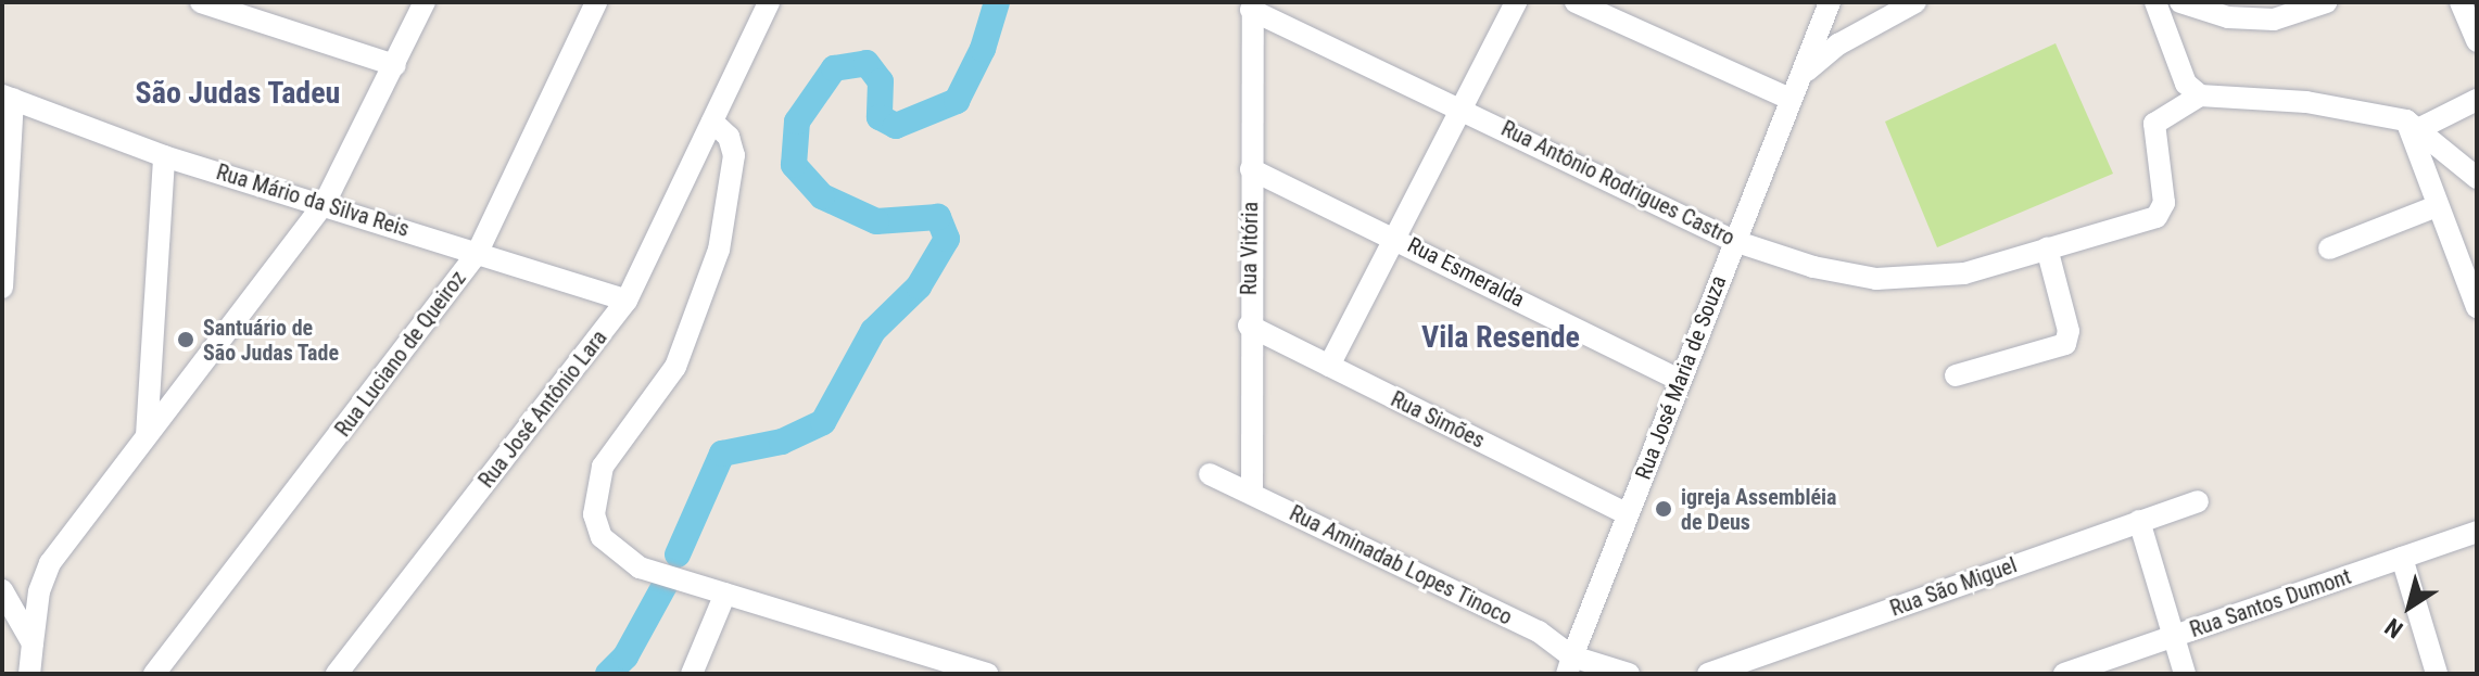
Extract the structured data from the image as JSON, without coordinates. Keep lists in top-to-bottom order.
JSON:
{
  "streets": {
    "street": [
      "Rua Antônio Rodrigues Castro",
      "Rua Mário da Silva Reis",
      "Rua Vitória",
      "Rua Esmeralda",
      "Rua Luciano de Queiroz",
      "Rua José Maria de Souza",
      "Rua José Antônio Lara",
      "Rua Simões",
      "Rua Aminadab Lopes Tinoco",
      "Rua São Miguel",
      "Rua Santos Dumont"
    ]
  },
  "crossings": [
    ["Rua Antônio Rodrigues Castro", "Rua Vitória"],
    ["Rua Antônio Rodrigues Castro", "Rua José Maria de Souza"],
    ["Rua Mário da Silva Reis", "Rua Luciano de Queiroz"],
    ["Rua Mário da Silva Reis", "Rua José Antônio Lara"],
    ["Rua Vitória", "Rua Esmeralda"],
    ["Rua Vitória", "Rua Simões"],
    ["Rua Vitória", "Rua Aminadab Lopes Tinoco"],
    ["Rua Esmeralda", "Rua José Maria de Souza"],
    ["Rua José Maria de Souza", "Rua Simões"],
    ["Rua José Maria de Souza", "Rua Aminadab Lopes Tinoco"]
  ],
  "districts": ["São Judas Tadeu", "Vila Resende"],
  "places": ["Santuário de São Judas Tade", "igreja Assembléia de Deus"],
  "north": "bottom left"
}
